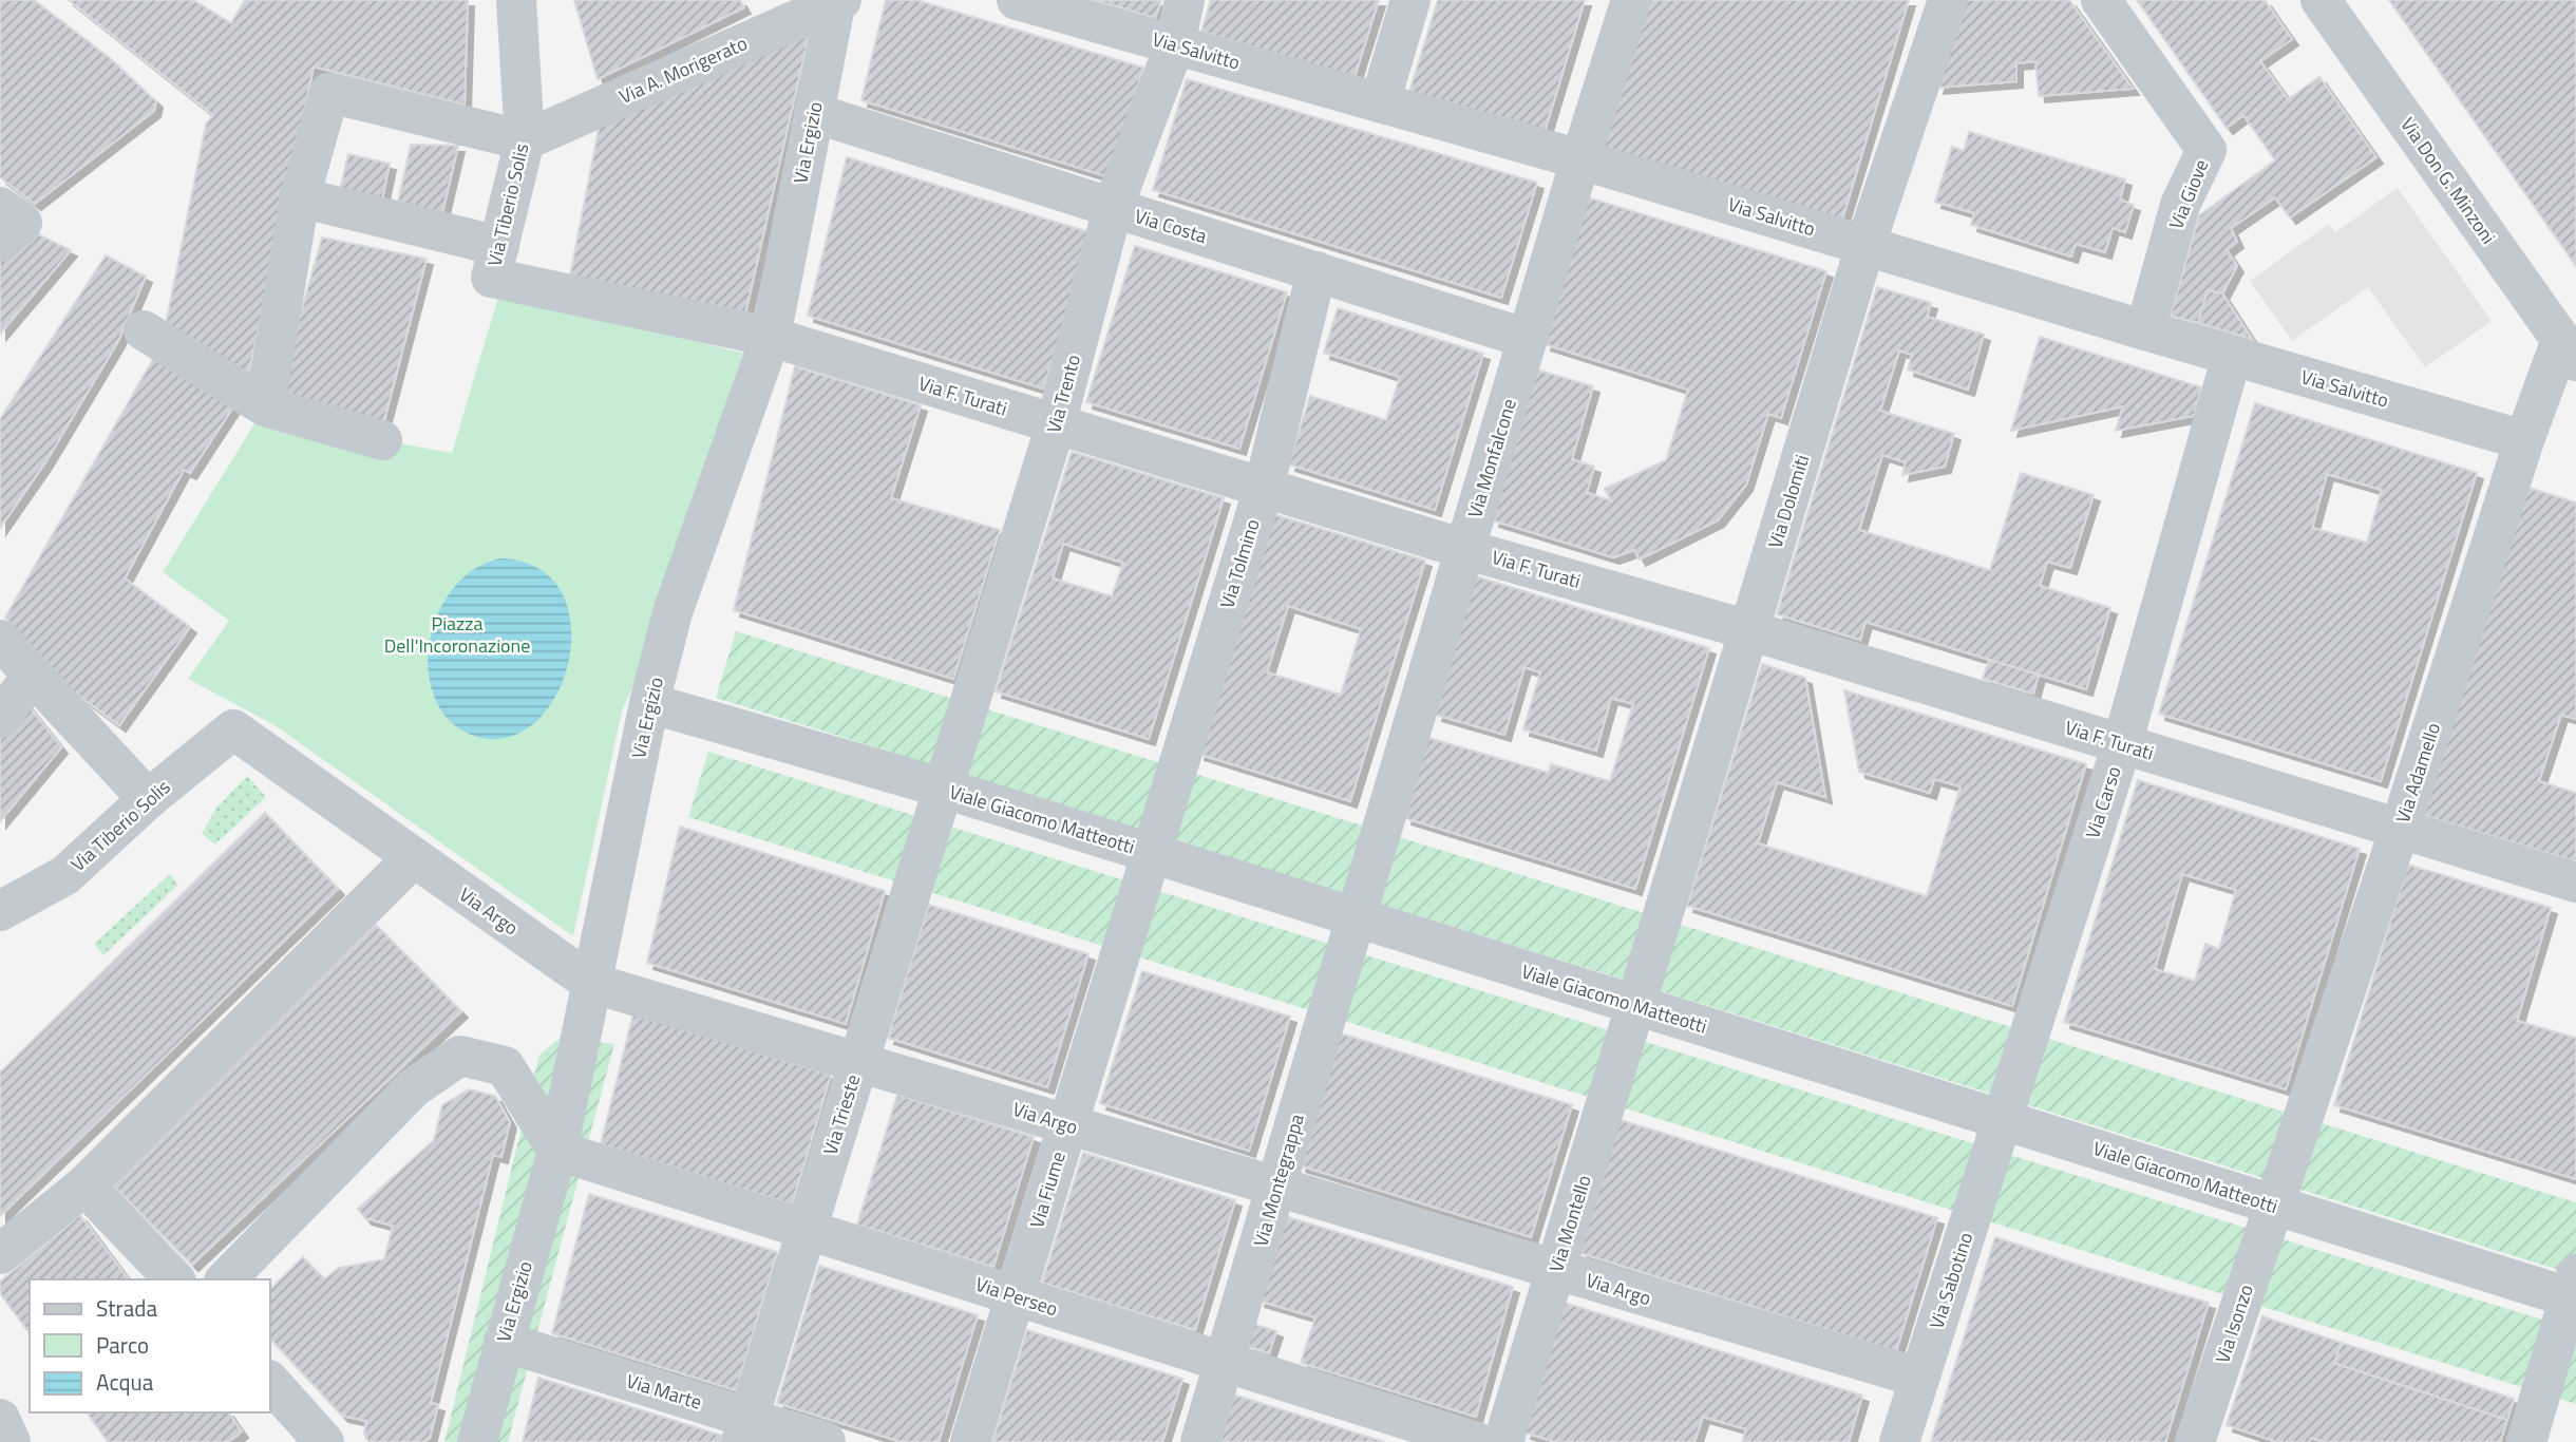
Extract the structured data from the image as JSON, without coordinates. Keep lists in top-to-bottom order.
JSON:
{
  "streets": {
    "street": [
      "Via Salvitto",
      "Via A. Morigerato",
      "Via Ergizio",
      "Via Don G. Minzoni",
      "Via Giove",
      "Via Tiberio Solis",
      "Via Costa",
      "Via Trento",
      "Via F. Turati",
      "Via Monfalcone",
      "Via Dolomiti",
      "Via Tolmino",
      "Via Adamello",
      "Via Carso",
      "Viale Giacomo Matteotti",
      "Via Argo",
      "Via Trieste",
      "Via Montegrappa",
      "Via Fiume",
      "Via Montello",
      "Via Sabotino",
      "Via Perseo",
      "Via Isonzo",
      "Via Marte"
    ]
  },
  "crossings": [
    ["Via Salvitto", "Via Giove"],
    ["Via Salvitto", "Via Trento"],
    ["Via Salvitto", "Via Monfalcone"],
    ["Via Salvitto", "Via Dolomiti"],
    ["Via Salvitto", "Via Adamello"],
    ["Via Salvitto", "Via Carso"],
    ["Via A. Morigerato", "Via Ergizio"],
    ["Via A. Morigerato", "Via Tiberio Solis"],
    ["Via Ergizio", "Via Costa"],
    ["Via Ergizio", "Via F. Turati"],
    ["Via Ergizio", "Viale Giacomo Matteotti"],
    ["Via Ergizio", "Via Argo"],
    ["Via Ergizio", "Via Perseo"],
    ["Via Ergizio", "Via Marte"],
    ["Via Don G. Minzoni", "Via Adamello"],
    ["Via Tiberio Solis", "Via F. Turati"],
    ["Via Tiberio Solis", "Via Argo"],
    ["Via Costa", "Via Trento"],
    ["Via Costa", "Via Monfalcone"],
    ["Via Costa", "Via Tolmino"],
    ["Via Trento", "Via F. Turati"],
    ["Via Trento", "Viale Giacomo Matteotti"],
    ["Via Trento", "Via Trieste"],
    ["Via F. Turati", "Via Monfalcone"],
    ["Via F. Turati", "Via Dolomiti"],
    ["Via F. Turati", "Via Tolmino"],
    ["Via F. Turati", "Via Adamello"],
    ["Via F. Turati", "Via Carso"],
    ["Via Monfalcone", "Viale Giacomo Matteotti"],
    ["Via Monfalcone", "Via Montegrappa"],
    ["Via Dolomiti", "Viale Giacomo Matteotti"],
    ["Via Dolomiti", "Via Montello"],
    ["Via Tolmino", "Viale Giacomo Matteotti"],
    ["Via Tolmino", "Via Fiume"],
    ["Via Adamello", "Viale Giacomo Matteotti"],
    ["Via Adamello", "Via Isonzo"],
    ["Via Carso", "Viale Giacomo Matteotti"],
    ["Via Carso", "Via Sabotino"],
    ["Viale Giacomo Matteotti", "Via Trieste"],
    ["Viale Giacomo Matteotti", "Via Montegrappa"],
    ["Viale Giacomo Matteotti", "Via Fiume"],
    ["Viale Giacomo Matteotti", "Via Montello"],
    ["Viale Giacomo Matteotti", "Via Sabotino"],
    ["Viale Giacomo Matteotti", "Via Isonzo"],
    ["Via Argo", "Via Trieste"],
    ["Via Argo", "Via Montegrappa"],
    ["Via Argo", "Via Fiume"],
    ["Via Argo", "Via Montello"],
    ["Via Argo", "Via Sabotino"],
    ["Via Trieste", "Via Perseo"],
    ["Via Trieste", "Via Marte"],
    ["Via Montegrappa", "Via Perseo"],
    ["Via Fiume", "Via Perseo"]
  ],
  "parks": ["Piazza Dell'Incoronazione"],
  "legend": ["Strada", "Parco", "Acqua"]
}
